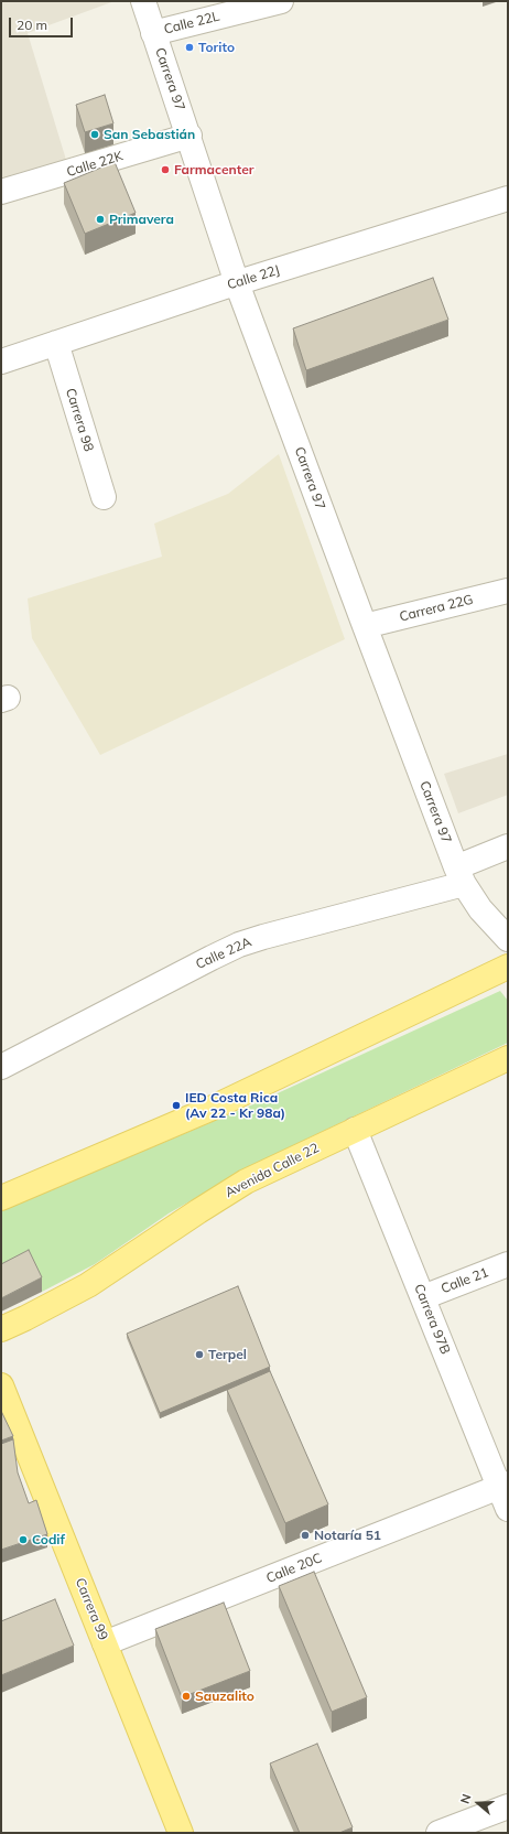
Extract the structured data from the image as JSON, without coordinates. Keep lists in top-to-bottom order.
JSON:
{
  "streets": {
    "main road": ["Avenida Calle 22", "Carrera 99"],
    "street": [
      "Calle 22L",
      "Carrera 97",
      "Calle 22K",
      "Calle 22J",
      "Carrera 98",
      "Carrera 22G",
      "Calle 22A",
      "Calle 21",
      "Carrera 97B",
      "Calle 20C"
    ]
  },
  "crossings": [
    ["Calle 22L", "Carrera 97"],
    ["Carrera 97", "Calle 22K"],
    ["Carrera 97", "Calle 22J"],
    ["Carrera 97", "Carrera 22G"],
    ["Carrera 97", "Calle 22A"],
    ["Calle 22J", "Carrera 98"],
    ["Avenida Calle 22", "Carrera 97B"],
    ["Calle 21", "Carrera 97B"],
    ["Carrera 97B", "Calle 20C"],
    ["Calle 20C", "Carrera 99"]
  ],
  "places": [
    "Torito",
    "San Sebastián",
    "Farmacenter",
    "Primavera",
    "IED Costa Rica (Av 22 - Kr 98a)",
    "Terpel",
    "Notaría 51",
    "Codif",
    "Sauzalito"
  ],
  "scale_bar": "20 m",
  "north": "left"
}
